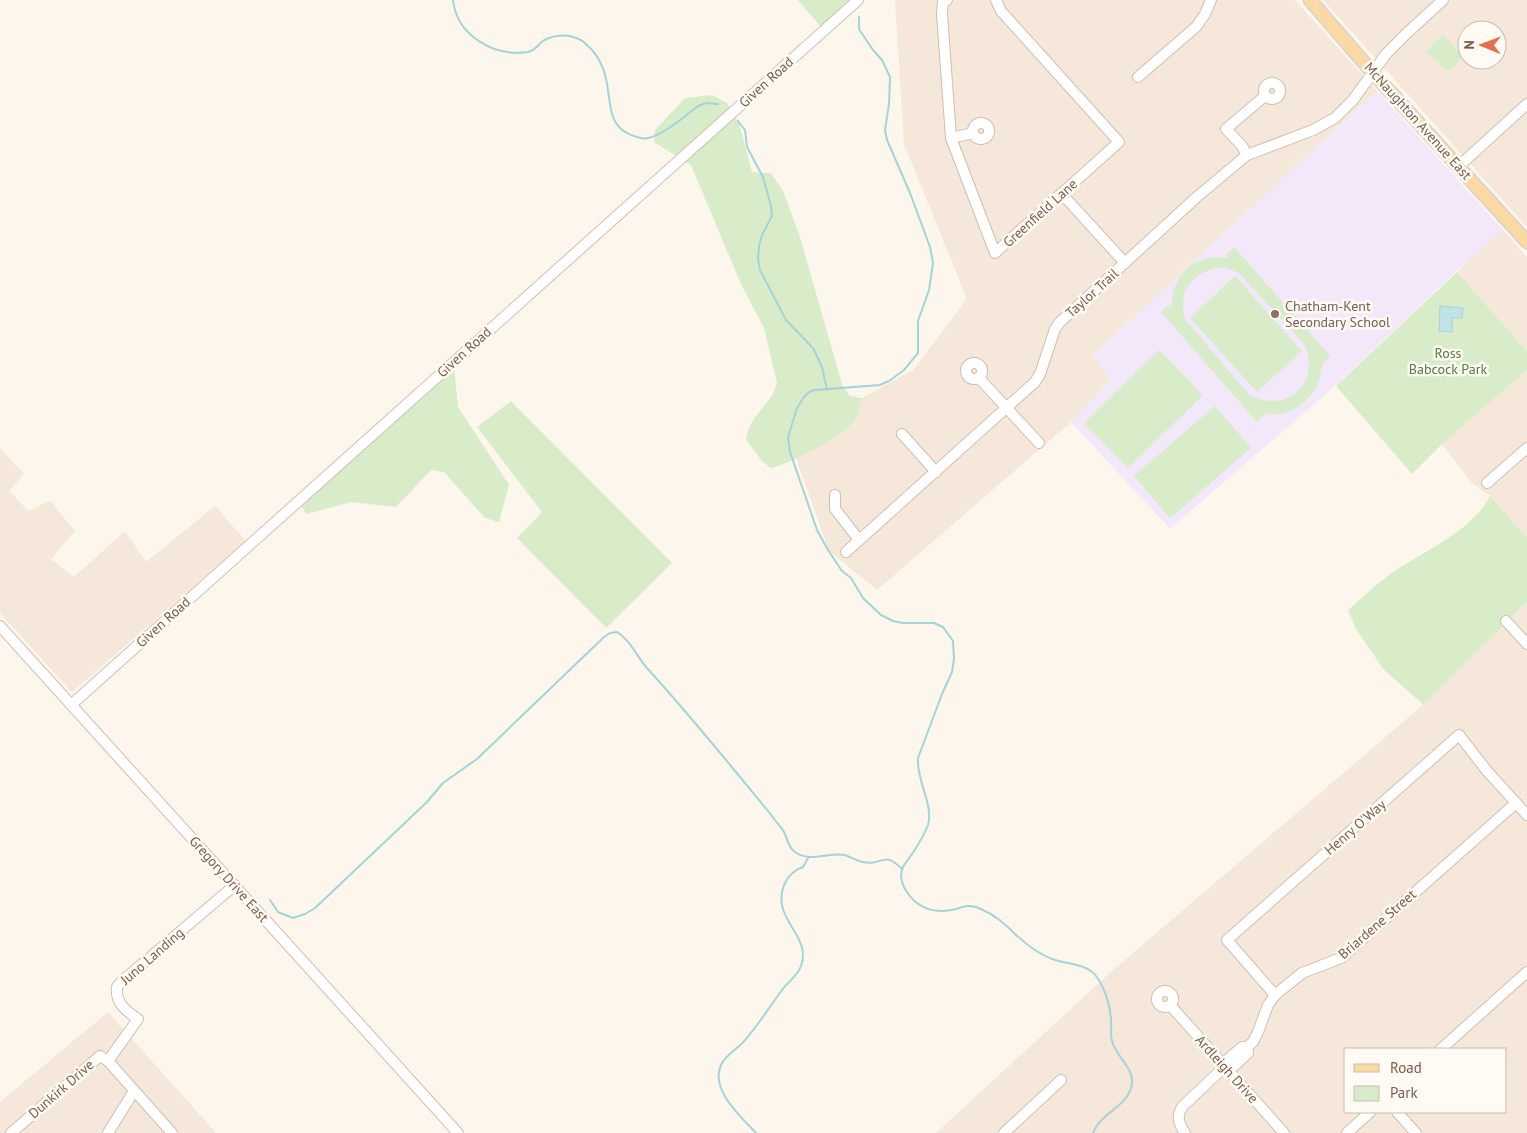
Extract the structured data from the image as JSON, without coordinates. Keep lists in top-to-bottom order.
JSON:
{
  "streets": {
    "main road": ["McNaughton Avenue East"],
    "street": [
      "Given Road",
      "Greenfield Lane",
      "Taylor Trail",
      "Henry O'Way",
      "Gregory Drive East",
      "Briardene Street",
      "Juno Landing",
      "Ardleigh Drive",
      "Dunkirk Drive"
    ]
  },
  "crossings": [
    ["Given Road", "Gregory Drive East"],
    ["McNaughton Avenue East", "Taylor Trail"],
    ["Henry O'Way", "Briardene Street"],
    ["Gregory Drive East", "Juno Landing"],
    ["Briardene Street", "Ardleigh Drive"],
    ["Juno Landing", "Dunkirk Drive"]
  ],
  "parks": ["Ross Babcock Park"],
  "places": ["Chatham-Kent Secondary School"],
  "legend": ["Road", "Park"],
  "north": "left"
}
